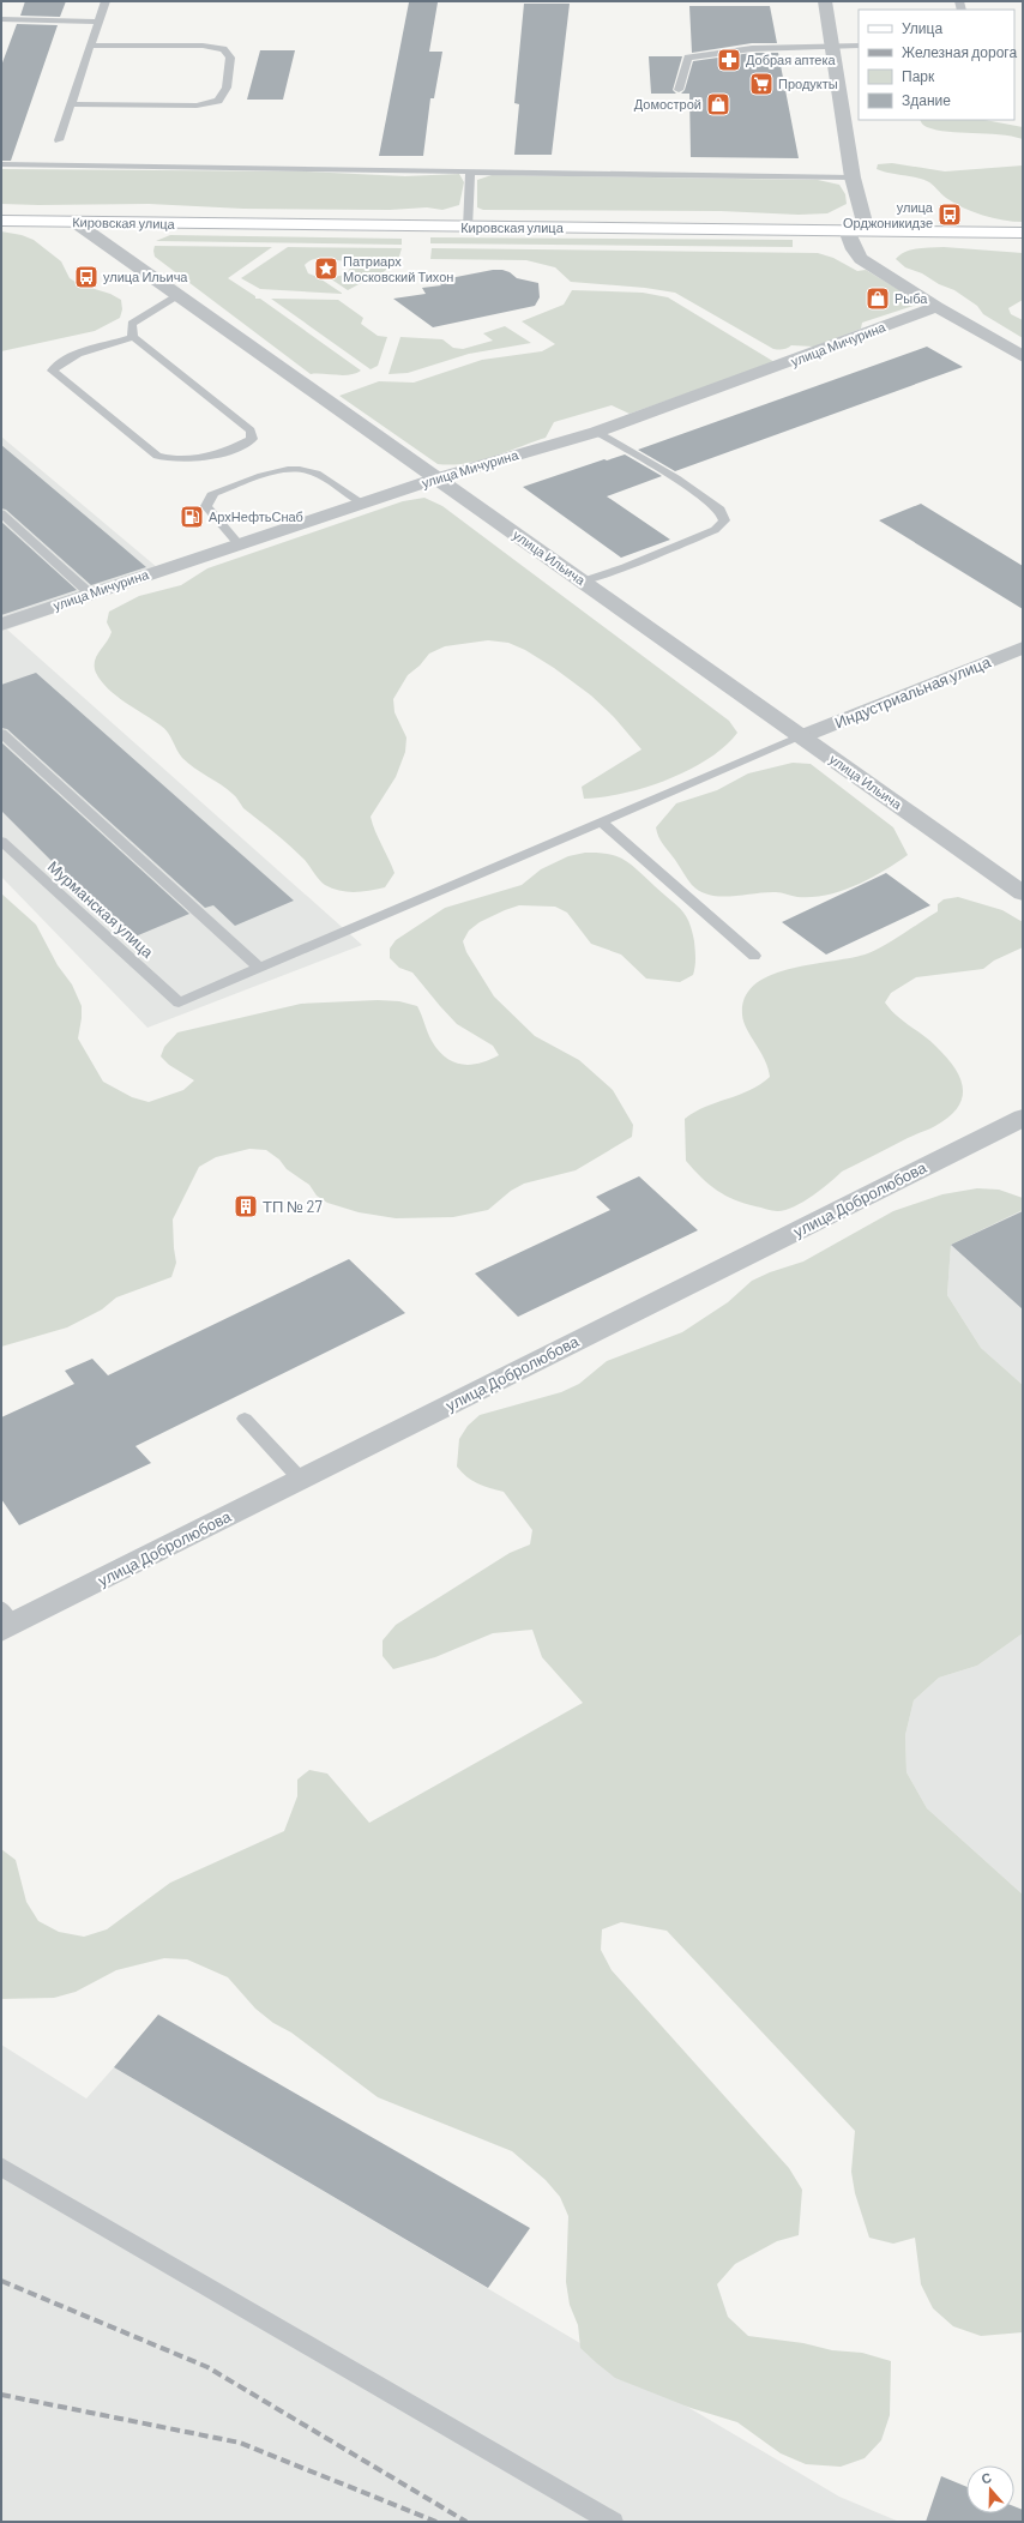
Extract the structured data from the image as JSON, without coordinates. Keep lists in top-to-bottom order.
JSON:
{
  "streets": {
    "main road": ["Кировская улица"],
    "street": [
      "улица Мичурина",
      "улица Ильича",
      "Индустриальная улица",
      "улица Добролюбова"
    ],
    "lane": ["Мурманская улица"]
  },
  "crossings": [
    ["Кировская улица", "улица Ильича"],
    ["улица Мичурина", "улица Ильича"],
    ["улица Ильича", "Индустриальная улица"]
  ],
  "places": {
    "pharmacy": ["Добрая аптека"],
    "supermarket": ["Продукты"],
    "shop": ["Домострой", "Рыба"],
    "bus stop": ["улица Орджоникидзе", "улица Ильича"],
    "place": ["Патриарх Московский Тихон"],
    "fuel station": ["АрхНефтьСнаб"],
    "building": ["ТП № 27"]
  },
  "legend": [
    "Улица",
    "Железная дорога",
    "Парк",
    "Здание"
  ],
  "north": "top"
}
